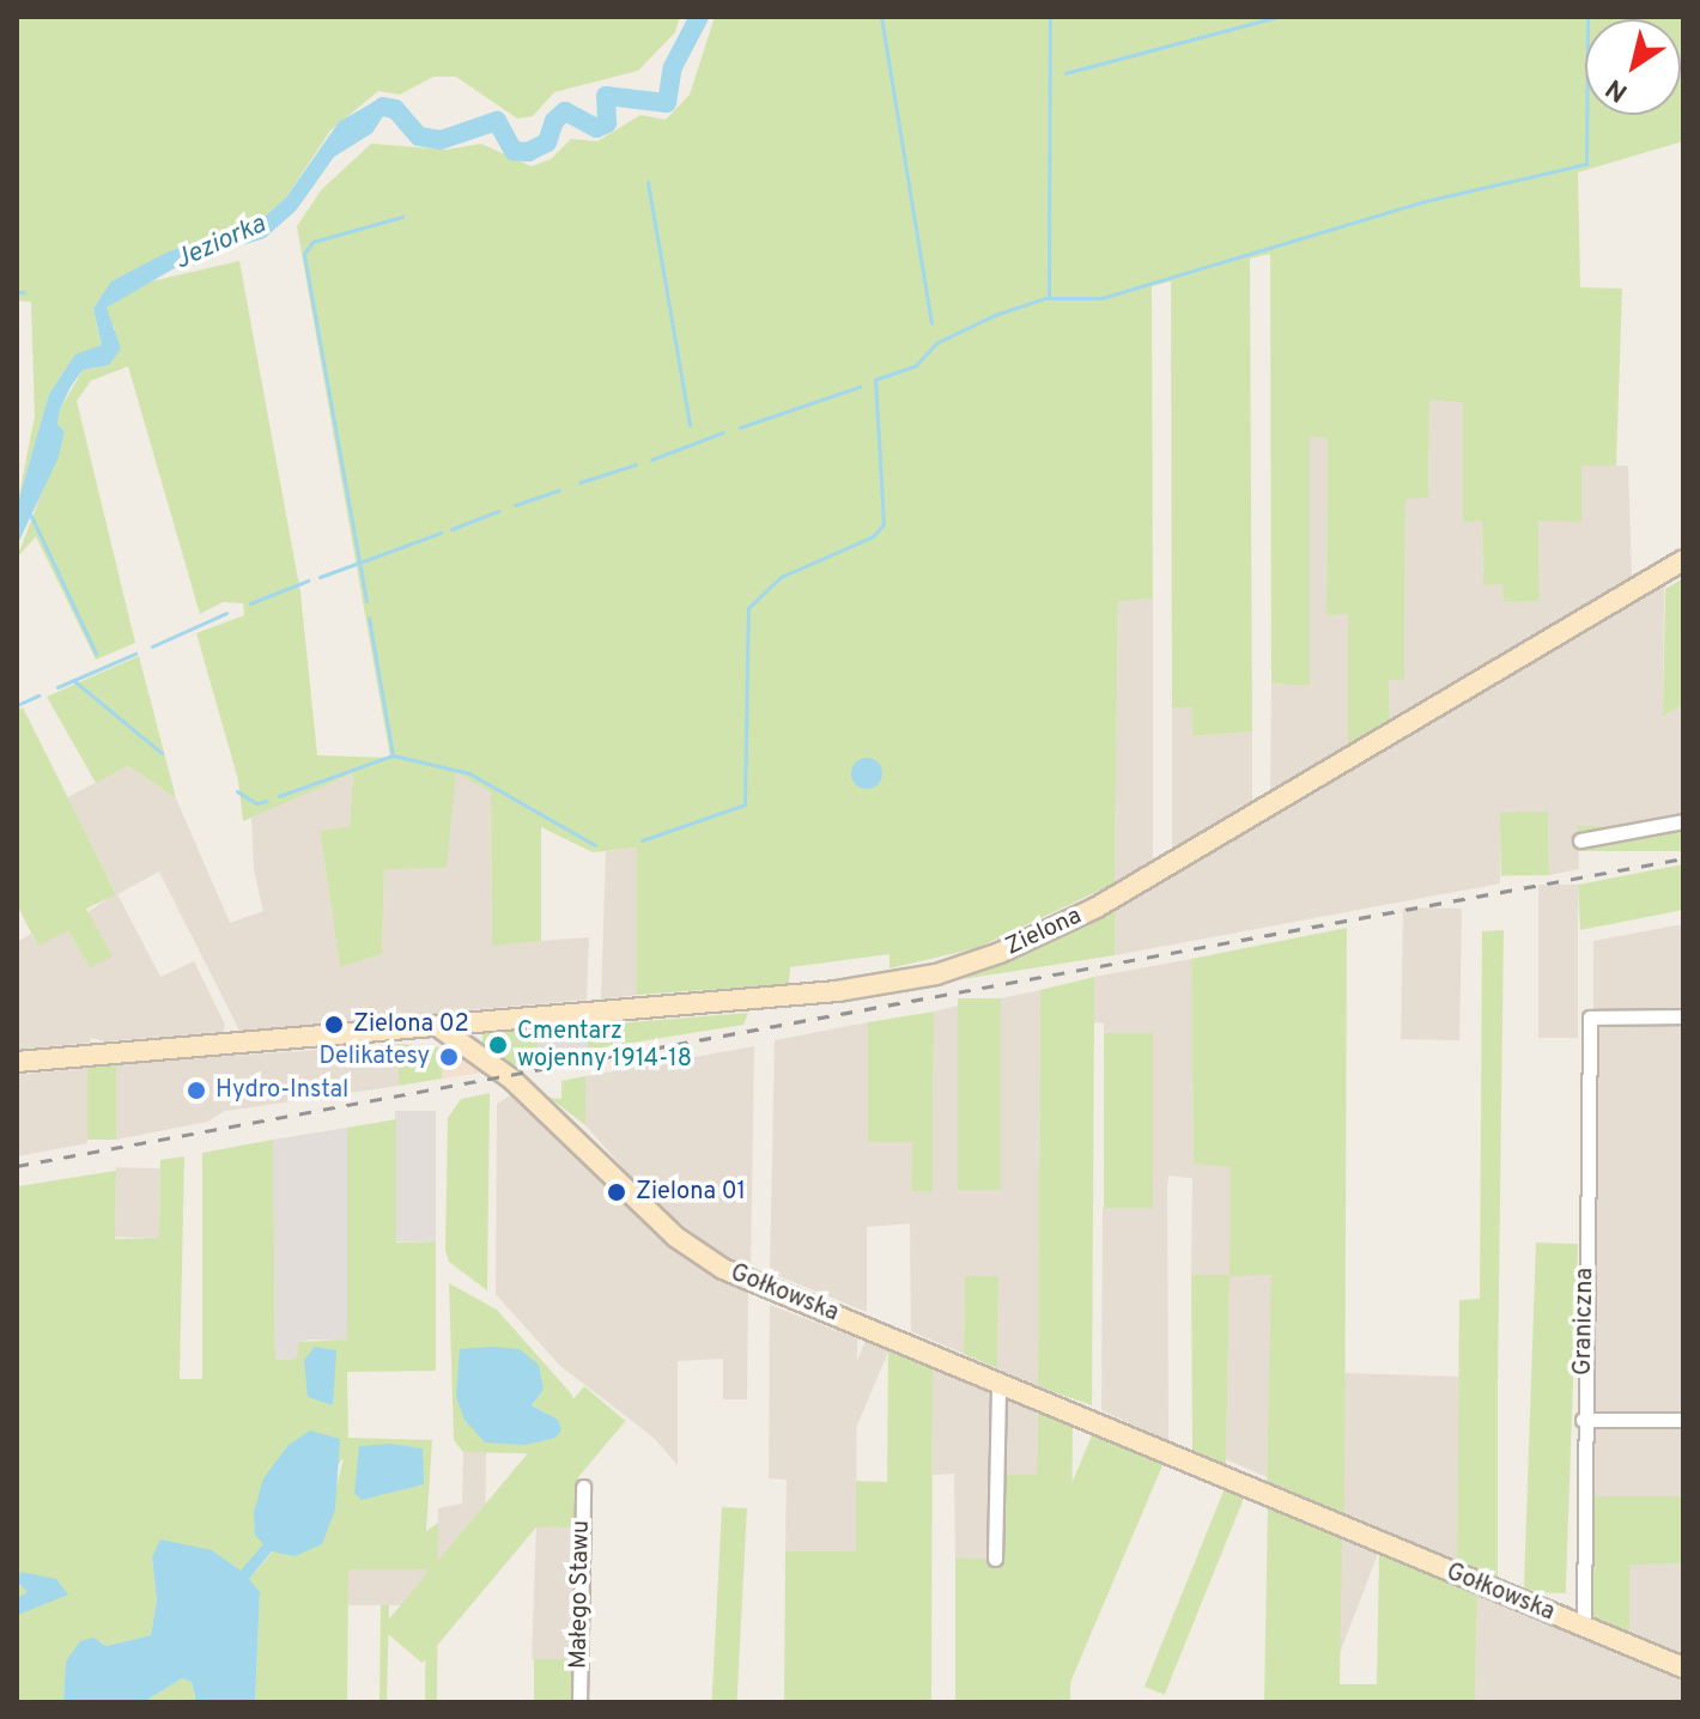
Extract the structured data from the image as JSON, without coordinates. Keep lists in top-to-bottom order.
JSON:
{
  "streets": {
    "street": [
      "Zielona",
      "Gołkowska",
      "Graniczna",
      "Małego Stawu"
    ]
  },
  "crossings": [
    ["Zielona", "Gołkowska"],
    ["Gołkowska", "Graniczna"]
  ],
  "water": ["Jeziorka"],
  "places": [
    "Zielona 02",
    "Cmentarz wojenny 1914-18",
    "Delikatesy",
    "Hydro-Instal",
    "Zielona 01"
  ],
  "north": "bottom left"
}
